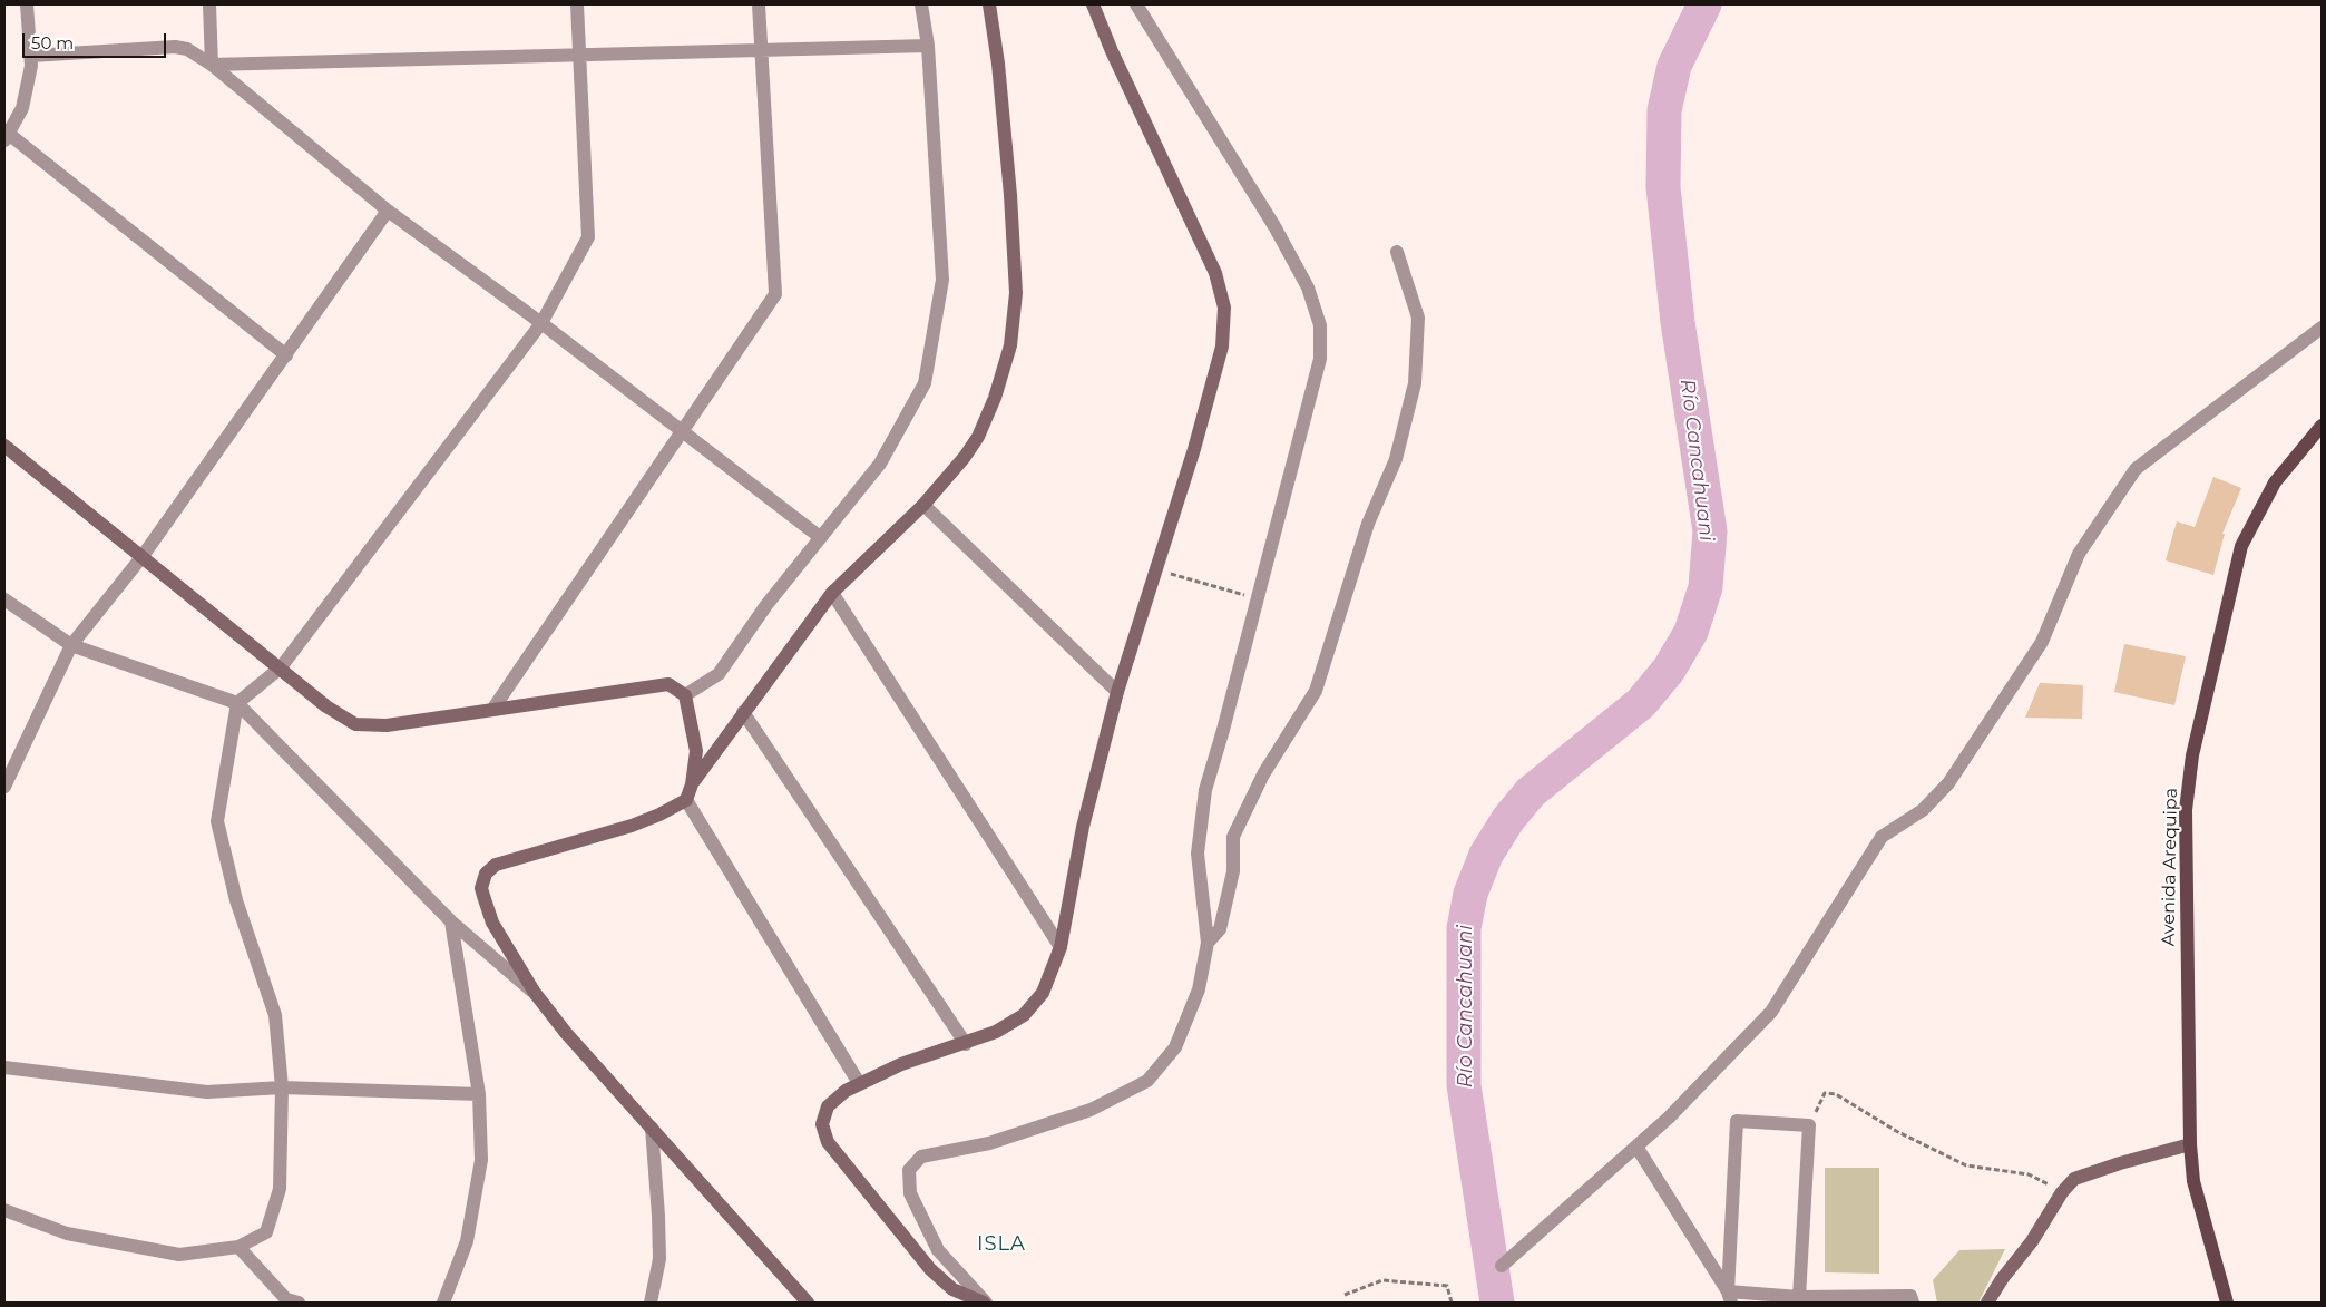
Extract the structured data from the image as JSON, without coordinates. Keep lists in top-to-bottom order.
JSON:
{
  "streets": {
    "main road": ["Avenida Arequipa"]
  },
  "districts": ["ISLA"],
  "water": ["Río Cancahuani"],
  "scale_bar": "50 m"
}
